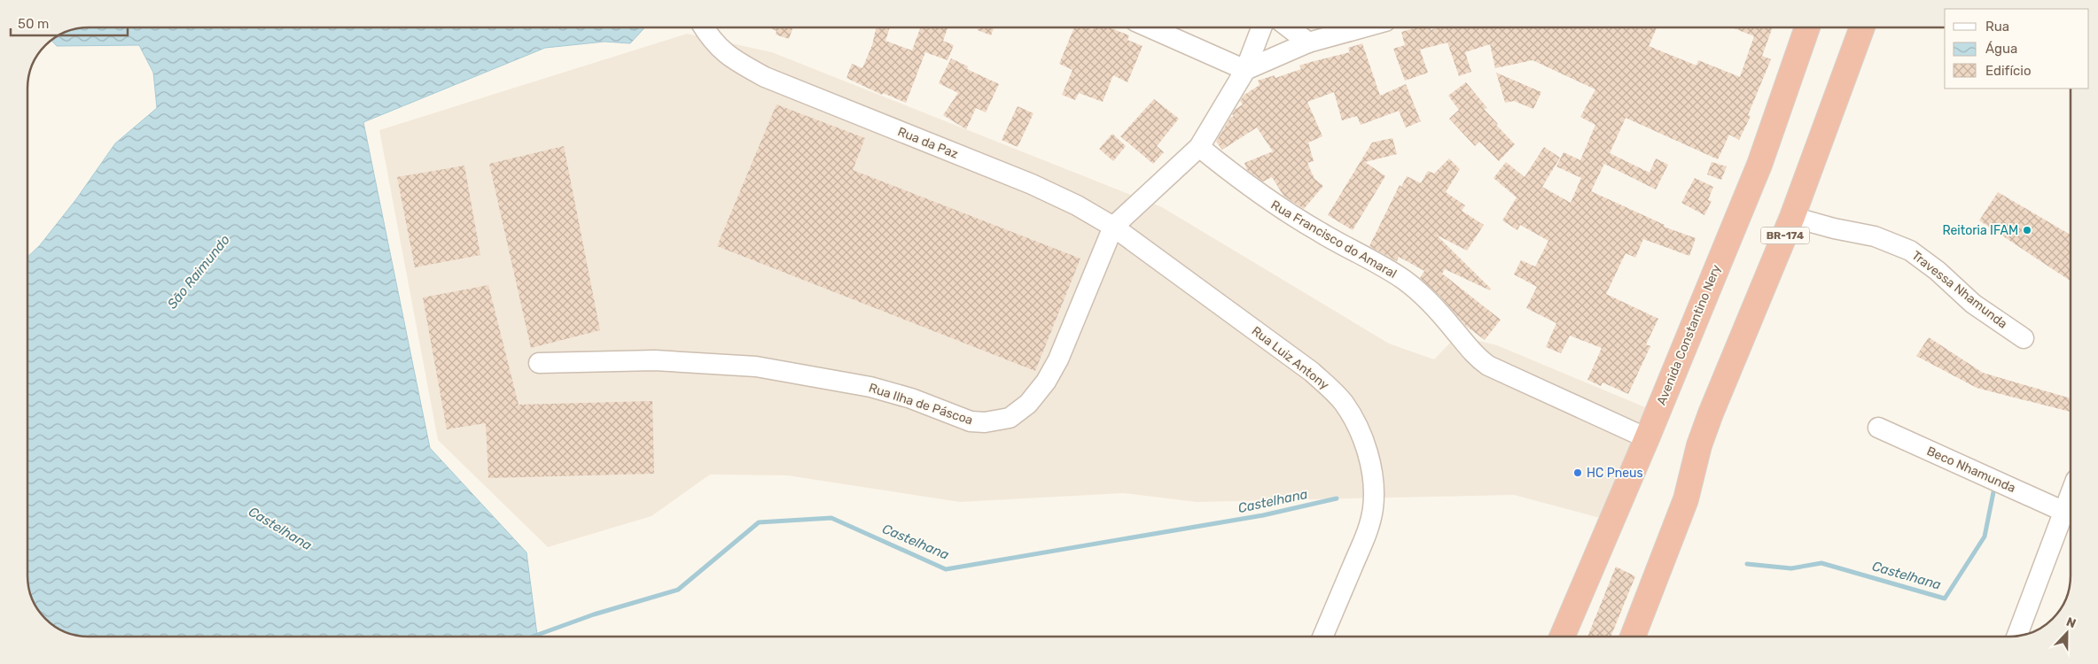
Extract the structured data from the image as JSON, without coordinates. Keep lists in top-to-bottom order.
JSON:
{
  "streets": {
    "highway": ["BR-174", "Avenida Constantino Nery"],
    "street": [
      "Rua da Paz",
      "Rua Francisco do Amaral",
      "Travessa Nhamunda",
      "Rua Luiz Antony",
      "Rua Ilha de Páscoa",
      "Beco Nhamunda"
    ]
  },
  "crossings": [
    ["Rua da Paz", "Rua Luiz Antony"],
    ["Rua da Paz", "Rua Ilha de Páscoa"],
    ["BR-174", "Travessa Nhamunda"],
    ["Rua Francisco do Amaral", "Avenida Constantino Nery"],
    ["Rua Francisco do Amaral", "Rua Ilha de Páscoa"],
    ["Rua Luiz Antony", "Rua Ilha de Páscoa"]
  ],
  "water": ["São Raimundo", "Castelhana"],
  "places": ["Reitoria IFAM", "HC Pneus"],
  "legend": ["Rua", "Água", "Edifício"],
  "scale_bar": "50 m",
  "north": "top"
}
